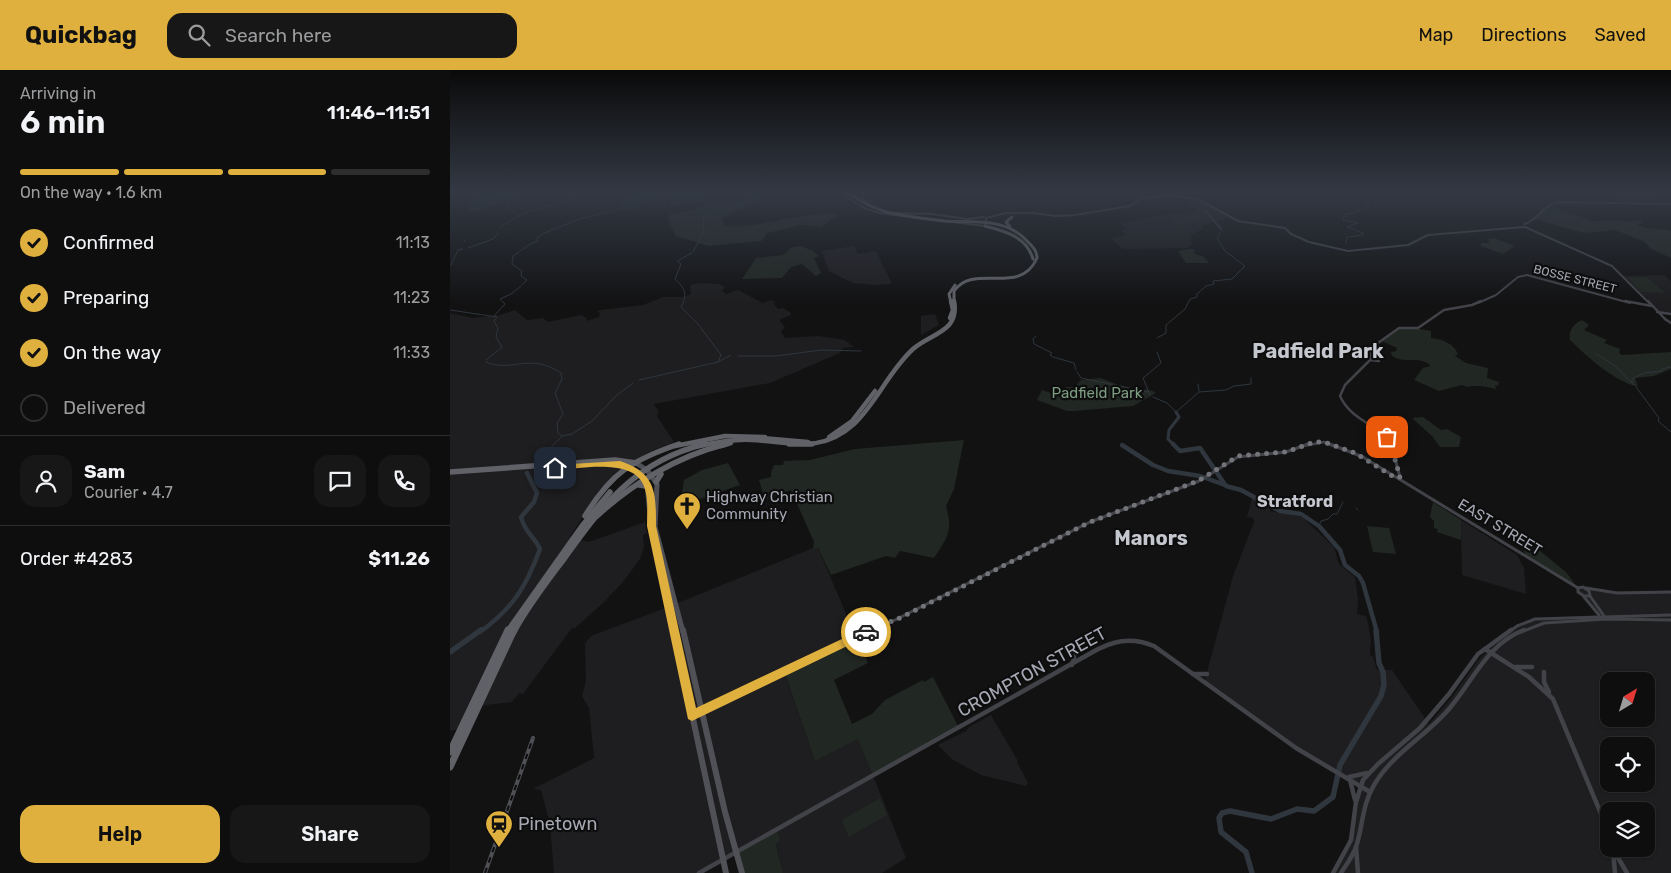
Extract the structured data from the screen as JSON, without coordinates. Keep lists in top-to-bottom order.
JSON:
{
  "streets": {
    "street": ["BOSSE STREET", "EAST STREET", "CROMPTON STREET"]
  },
  "districts": ["Padfield Park", "Stratford", "Manors"],
  "parks": ["Padfield Park"],
  "places": {
    "church": ["Highway Christian Community"],
    "station": ["Pinetown"]
  },
  "north": "top right",
  "page": {
    "header": "Quickbag",
    "search": "Search here",
    "nav": ["Map", "Directions", "Saved"],
    "heading": ["6 min", "Arriving in", "11:46–11:51"],
    "panel": [
      "Sam",
      "Courier · 4.7",
      "Order #4283",
      "$11.26"
    ],
    "bar": "On the way · 1.6 km",
    "list": [
      ["Confirmed", "11:13"],
      ["Preparing", "11:23"],
      ["On the way", "11:33"],
      "Delivered"
    ],
    "buttons": ["Help", "Share"]
  }
}
